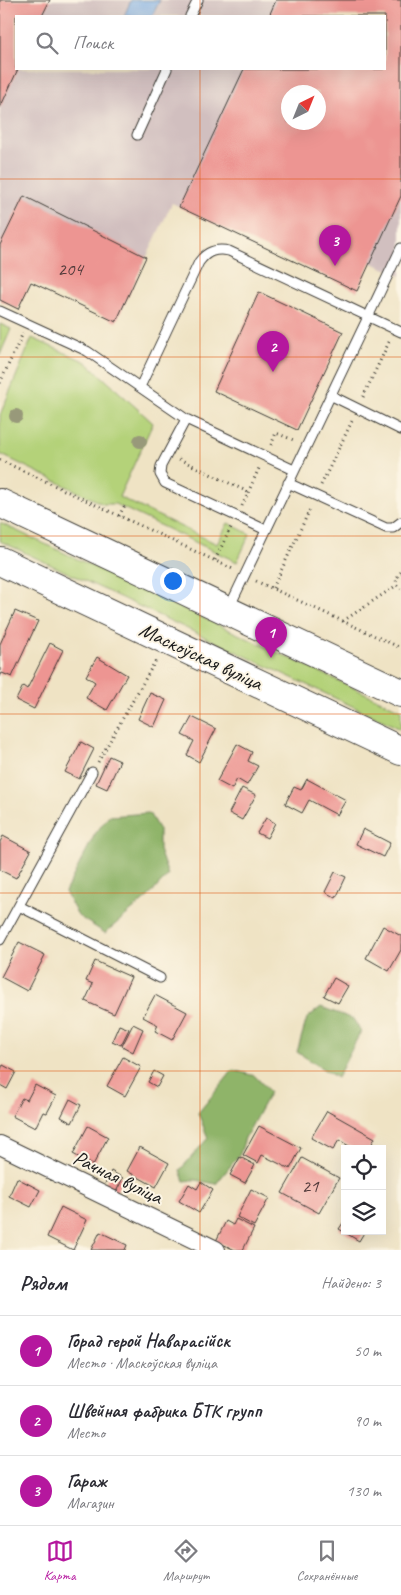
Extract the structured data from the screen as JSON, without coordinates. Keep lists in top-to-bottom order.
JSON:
{
  "streets": {
    "main road": ["Маскоўская вуліца"],
    "street": ["Рачная вуліца"]
  },
  "house_numbers": ["204", "21"],
  "north": "top right",
  "page": {
    "search": "Поиск",
    "pins": ["3", "2", "1"],
    "heading": ["Рядом", "Найдено: 3"],
    "list": [
      {
        "mark": "1",
        "name": "Горад герой Наварасійск",
        "note": "Место · Маскоўская вуліца",
        "value": "50 m"
      },
      {
        "mark": "2",
        "name": "Швейная фабрика БТК групп",
        "note": "Место",
        "value": "90 m"
      },
      {
        "mark": "3",
        "name": "Гараж",
        "note": "Магазин",
        "value": "130 m"
      }
    ],
    "nav": ["Карта", "Маршрут", "Сохранённые"]
  }
}
